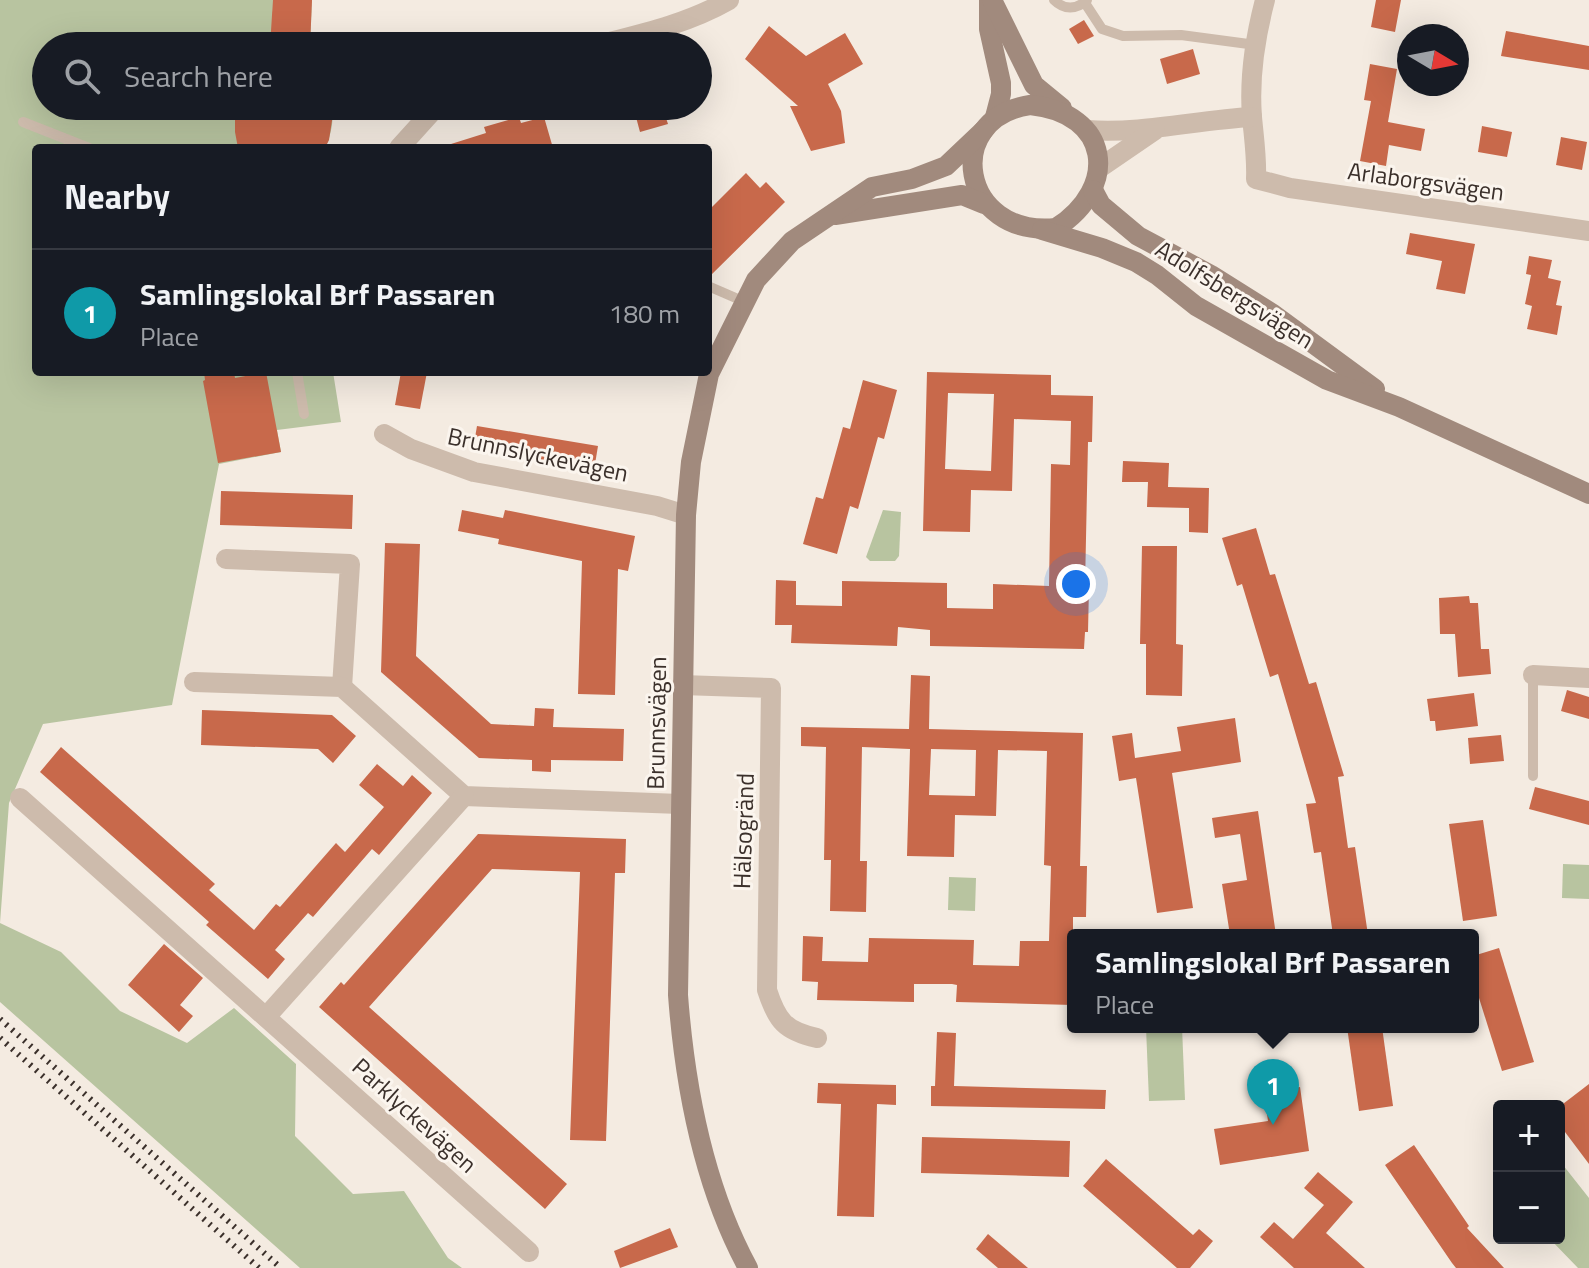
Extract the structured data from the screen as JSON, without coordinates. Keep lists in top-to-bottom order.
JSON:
{
  "streets": {
    "main road": ["Adolfsbergsvägen", "Brunnsvägen"],
    "street": [
      "Arlaborgsvägen",
      "Brunnslyckevägen",
      "Hälsogränd",
      "Parklyckevägen"
    ]
  },
  "crossings": [
    ["Adolfsbergsvägen", "Brunnsvägen"],
    ["Brunnslyckevägen", "Brunnsvägen"],
    ["Brunnsvägen", "Hälsogränd"]
  ],
  "north": "right",
  "page": {
    "search": "Search here",
    "heading": "Nearby",
    "list": [
      {
        "mark": "1",
        "name": "Samlingslokal Brf Passaren",
        "note": "Place",
        "value": "180 m"
      }
    ],
    "popup": ["Samlingslokal Brf Passaren", "Place"],
    "pins": "1",
    "map_buttons": ["+", "−"]
  }
}
